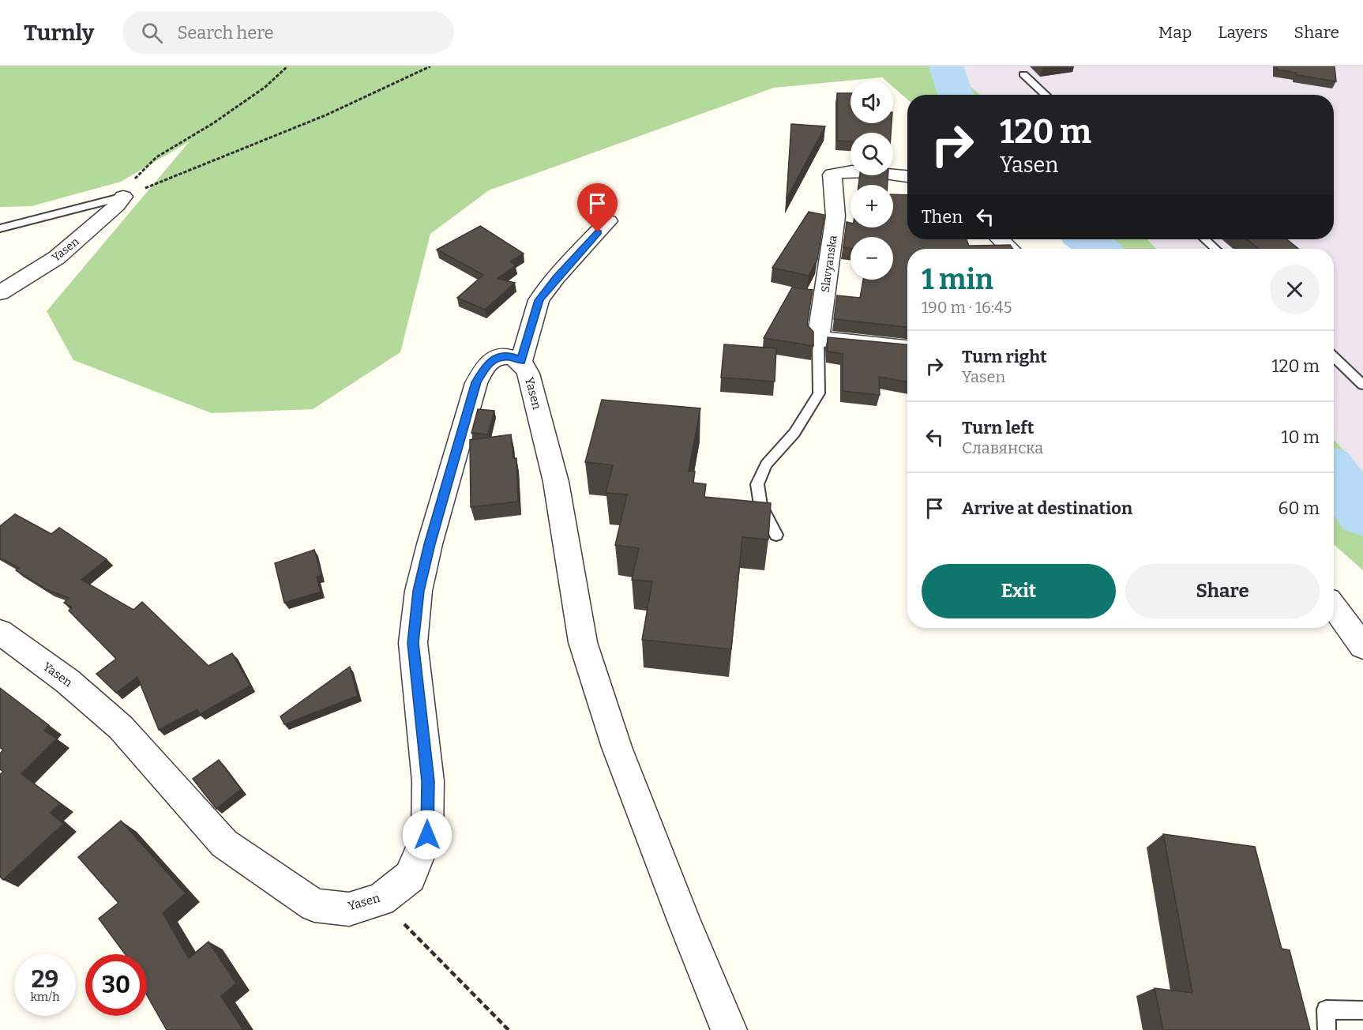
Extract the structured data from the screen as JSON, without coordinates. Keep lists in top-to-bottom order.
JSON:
{
  "streets": {
    "street": ["Yasen", "Slavyanska"]
  },
  "page": {
    "header": "Turnly",
    "search": "Search here",
    "nav": ["Map", "Layers", "Share"],
    "map_buttons": ["+", "−"],
    "turn": ["120 m", "Yasen"],
    "then": "Then",
    "heading": ["1 min", "190 m · 16:45"],
    "list": [
      {
        "name": "Turn right",
        "note": "Yasen",
        "value": "120 m"
      },
      {
        "name": "Turn left",
        "note": "Славянска",
        "value": "10 m"
      },
      {
        "name": "Arrive at destination",
        "value": "60 m"
      }
    ],
    "buttons": ["Exit", "Share"],
    "speed": "29 km/h",
    "limit": "30"
  }
}
